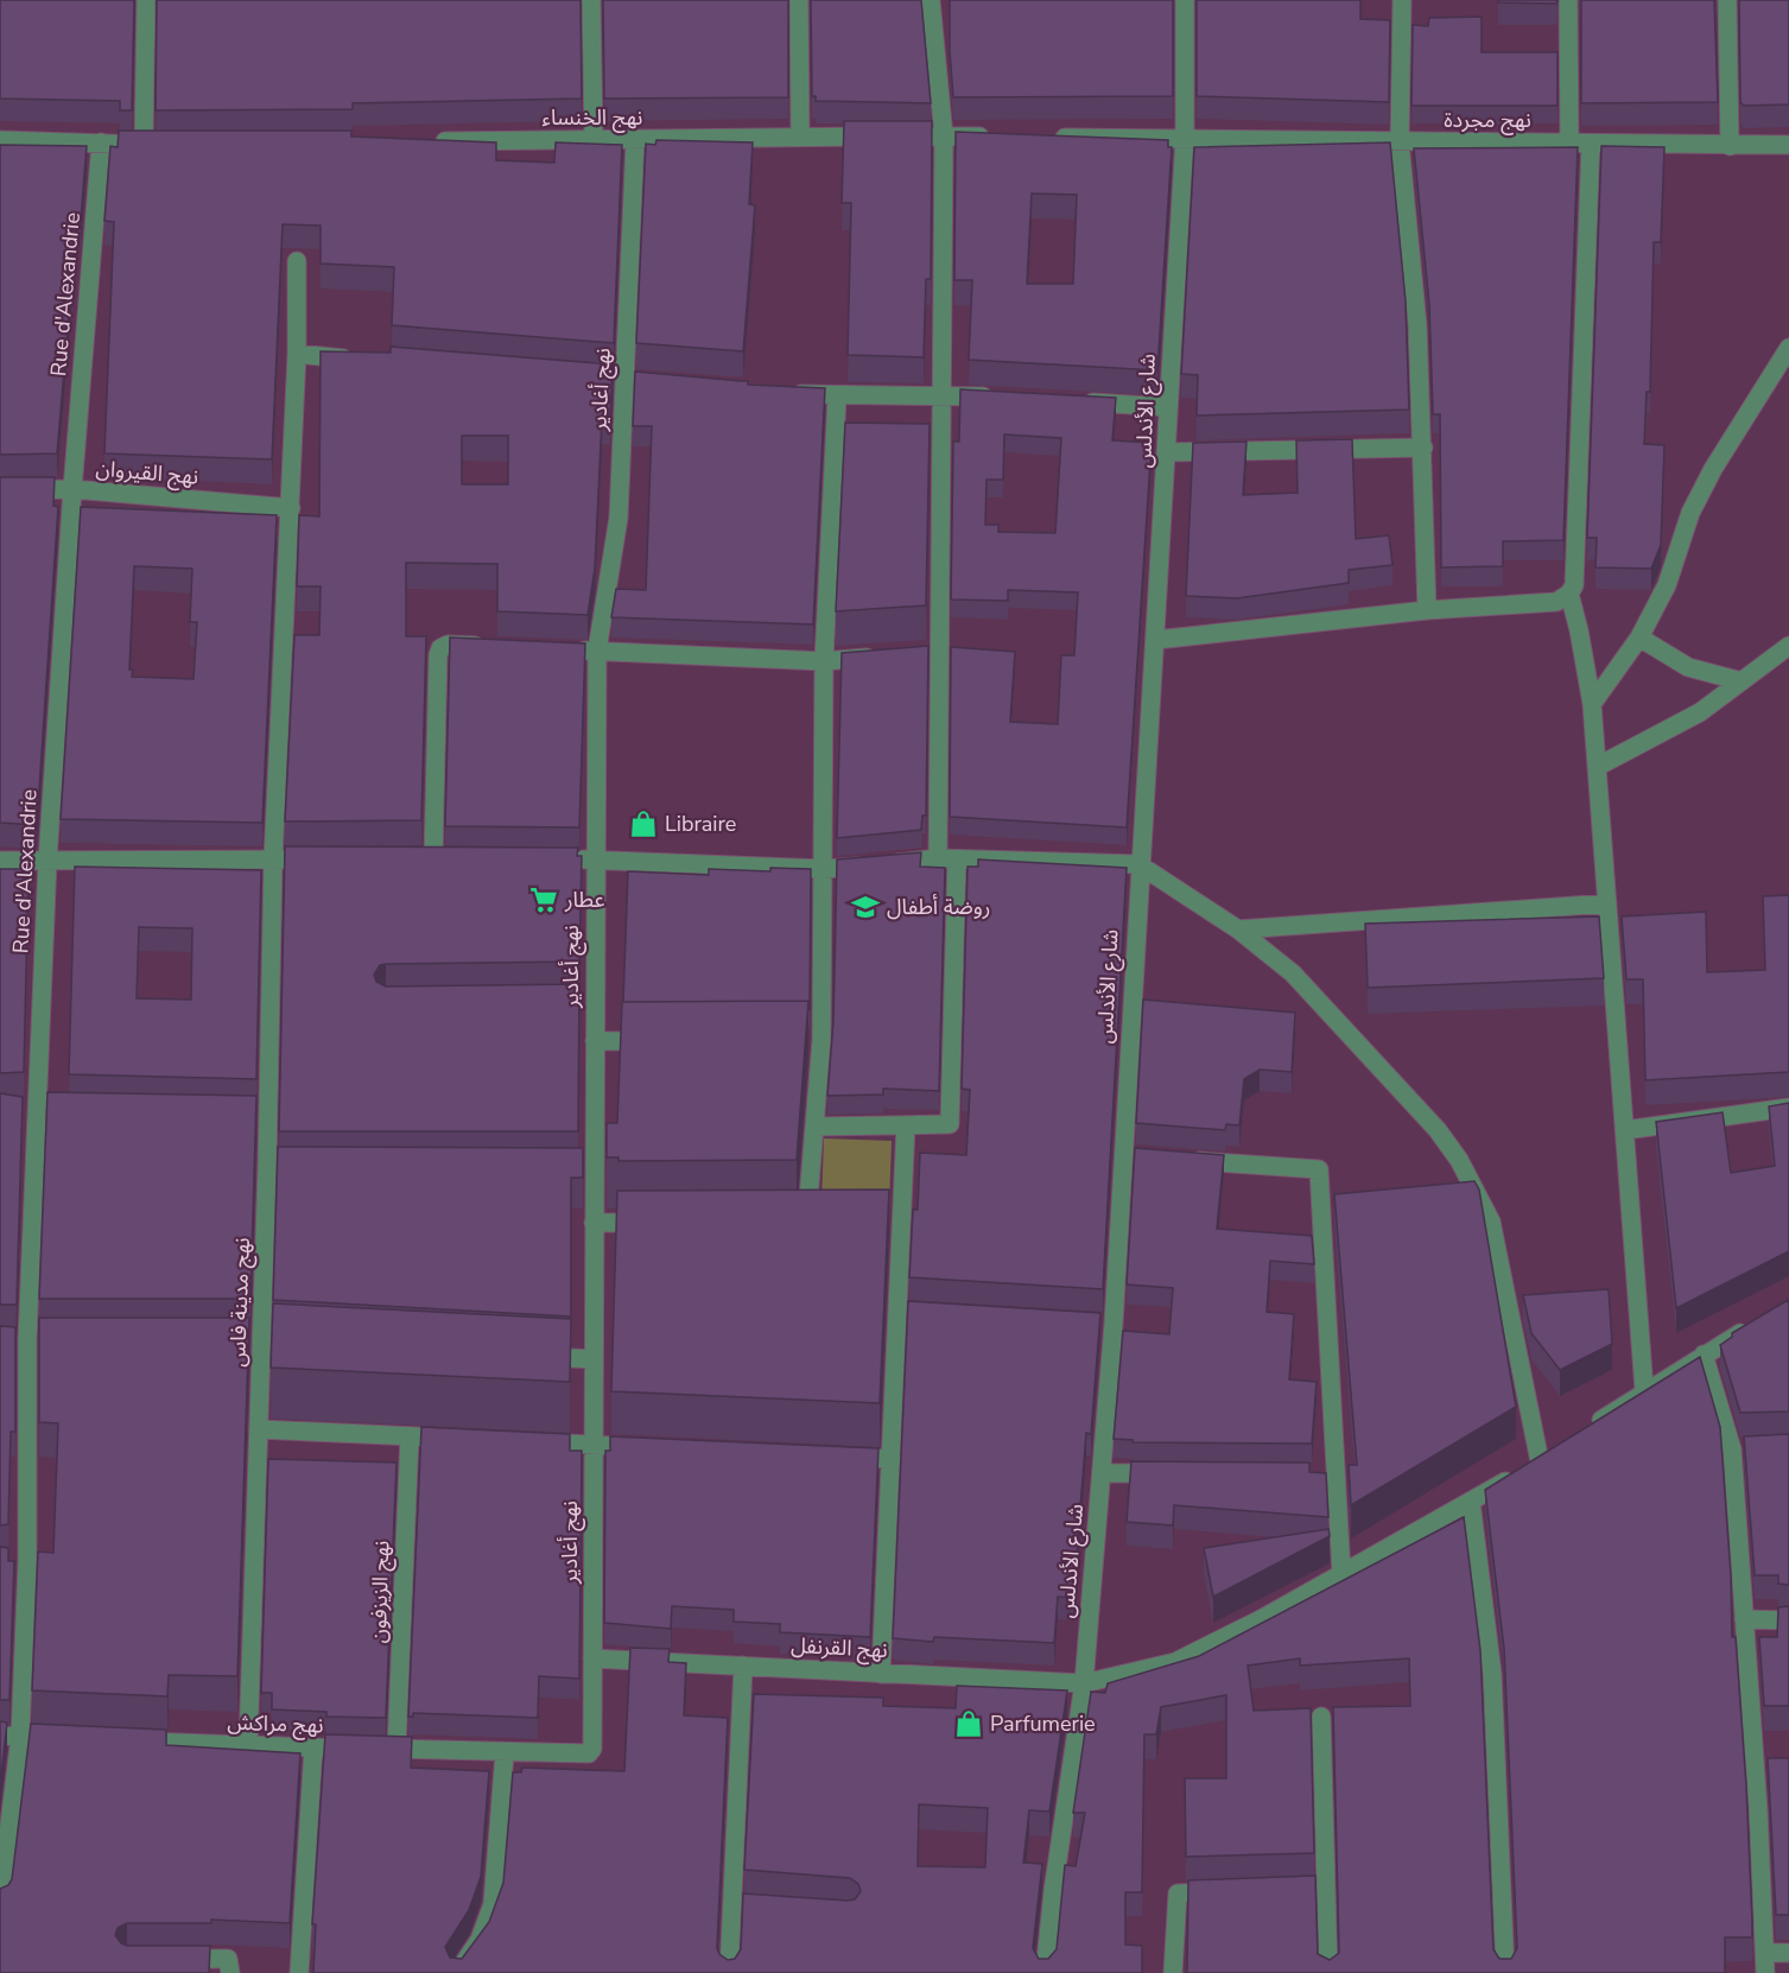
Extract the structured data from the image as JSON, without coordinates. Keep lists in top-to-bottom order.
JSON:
{
  "streets": {
    "street": [
      "نهج الخنساء",
      "نهج مجردة",
      "Rue d'Alexandrie",
      "نهج أغادير",
      "شارع الأندلس",
      "نهج القيروان",
      "نهج مدينة فاس",
      "نهج الزيزفون",
      "نهج القرنفل",
      "نهج مراكش"
    ]
  },
  "crossings": [
    ["نهج الخنساء", "نهج أغادير"],
    ["نهج مجردة", "شارع الأندلس"],
    ["Rue d'Alexandrie", "نهج القيروان"],
    ["نهج أغادير", "نهج القرنفل"],
    ["نهج أغادير", "نهج مراكش"],
    ["شارع الأندلس", "نهج القرنفل"],
    ["نهج القيروان", "نهج مدينة فاس"],
    ["نهج مدينة فاس", "نهج مراكش"],
    ["نهج الزيزفون", "نهج مراكش"]
  ],
  "places": {
    "shop": ["Libraire", "Parfumerie"],
    "supermarket": ["عطار"],
    "school or university": ["روضة أطفال"]
  }
}
